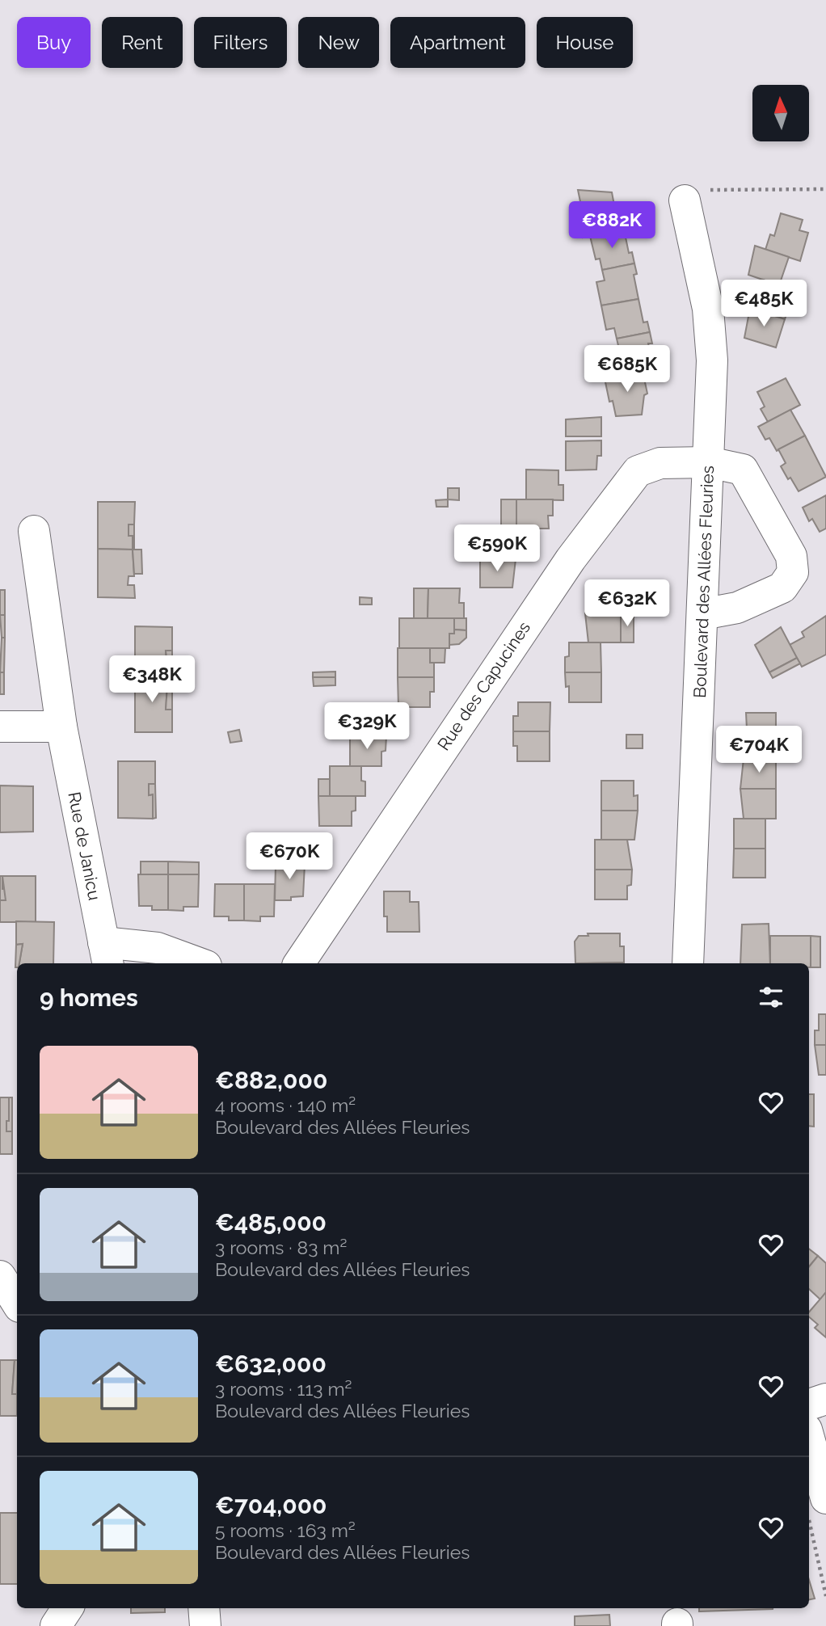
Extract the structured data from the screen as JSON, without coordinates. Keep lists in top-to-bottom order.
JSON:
{
  "streets": {
    "street": ["Boulevard des Allées Fleuries", "Rue des Capucines", "Rue de Janicu"]
  },
  "crossings": [
    ["Boulevard des Allées Fleuries", "Rue des Capucines"]
  ],
  "north": "top",
  "page": {
    "chip": [
      "Buy",
      "Rent",
      "Filters",
      "New",
      "Apartment",
      "House"
    ],
    "price": [
      "€882K",
      "€485K",
      "€685K",
      "€590K",
      "€632K",
      "€348K",
      "€329K",
      "€704K",
      "€670K"
    ],
    "heading": "9 homes",
    "list": [
      {
        "name": "€882,000",
        "note": "4 rooms · 140 m² · Boulevard des Allées Fleuries"
      },
      {
        "name": "€485,000",
        "note": "3 rooms · 83 m² · Boulevard des Allées Fleuries"
      },
      {
        "name": "€632,000",
        "note": "3 rooms · 113 m² · Boulevard des Allées Fleuries"
      },
      {
        "name": "€704,000",
        "note": "5 rooms · 163 m² · Boulevard des Allées Fleuries"
      }
    ]
  }
}
